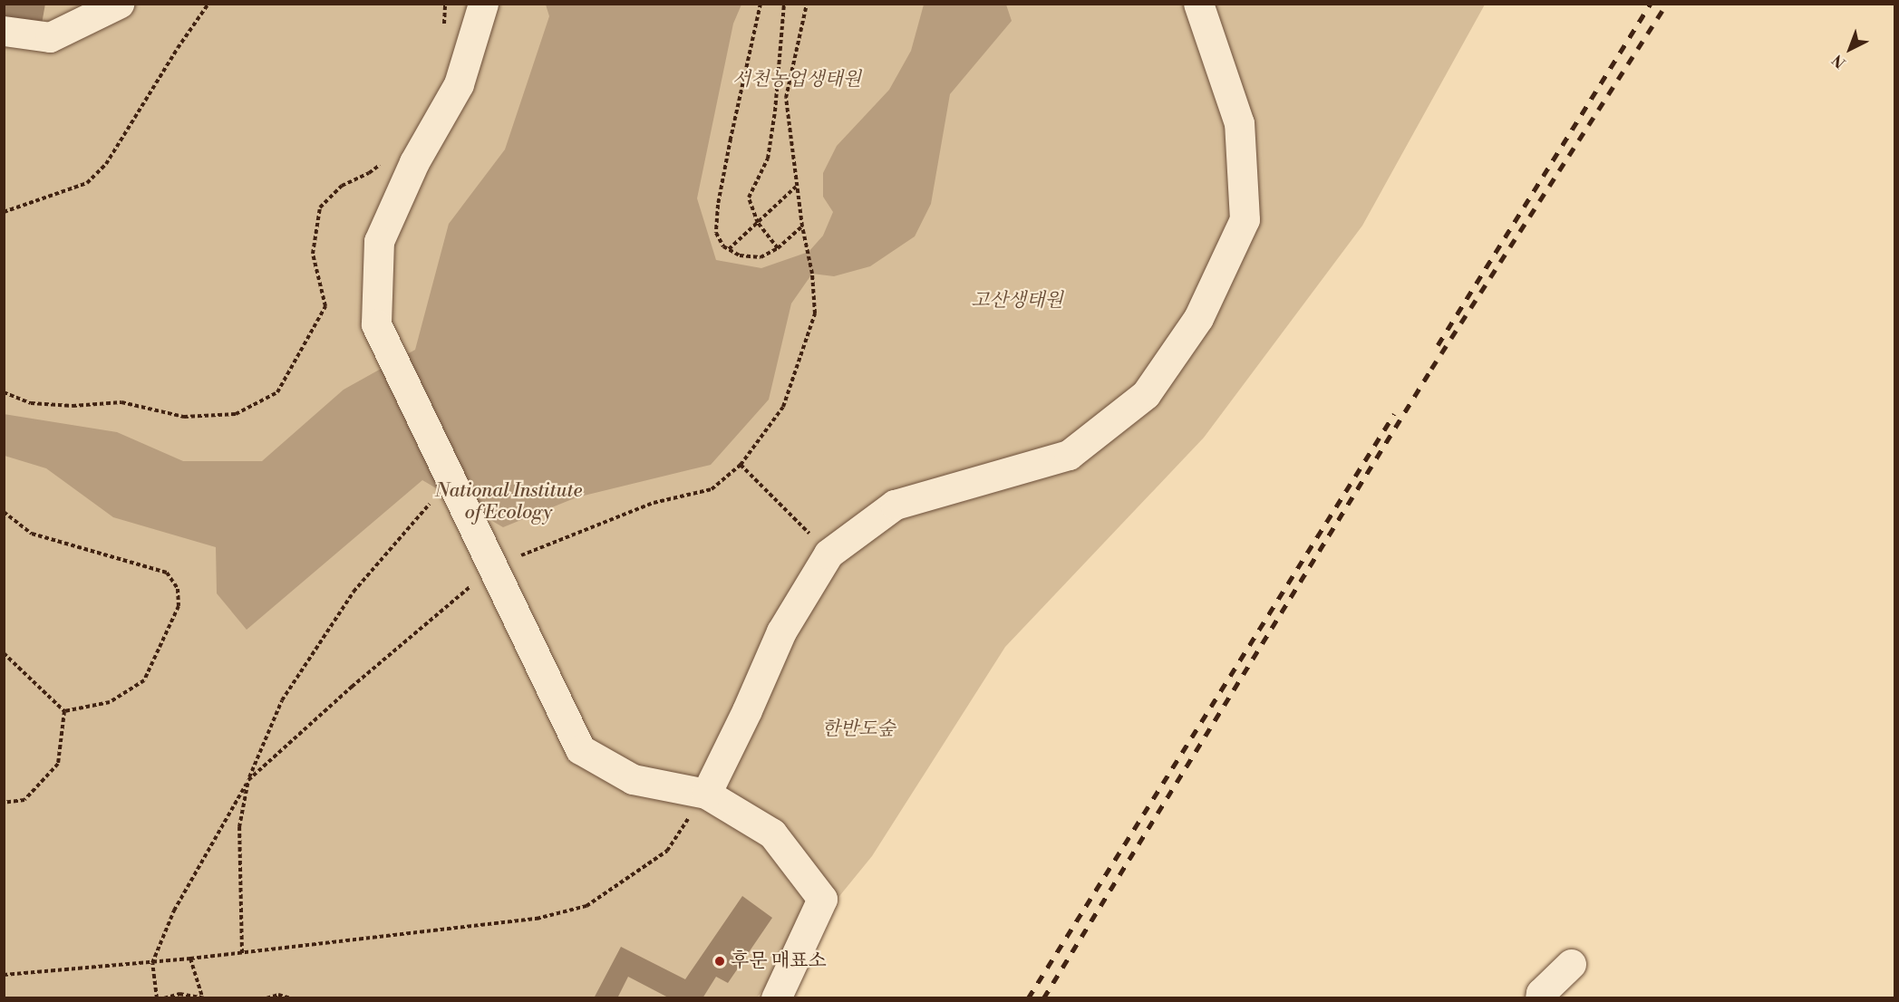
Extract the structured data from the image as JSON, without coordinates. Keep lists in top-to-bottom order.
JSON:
{
  "parks": [
    "서천농업생태원",
    "고산생태원",
    "National Institute of Ecology",
    "한반도숲"
  ],
  "places": ["후문 매표소"],
  "north": "bottom left"
}
